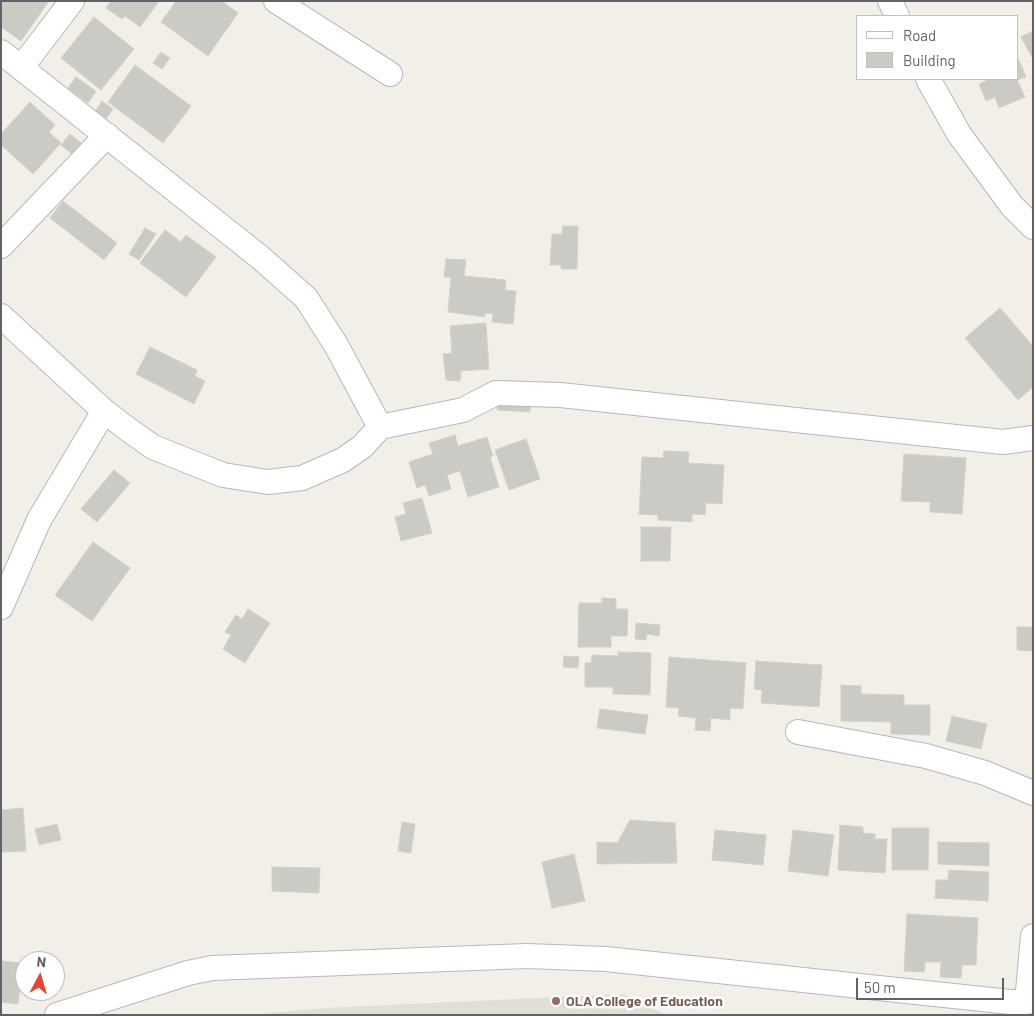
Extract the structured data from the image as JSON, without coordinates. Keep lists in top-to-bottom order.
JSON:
{
  "places": ["OLA College of Education"],
  "legend": ["Road", "Building"],
  "scale_bar": "50 m",
  "north": "top"
}
